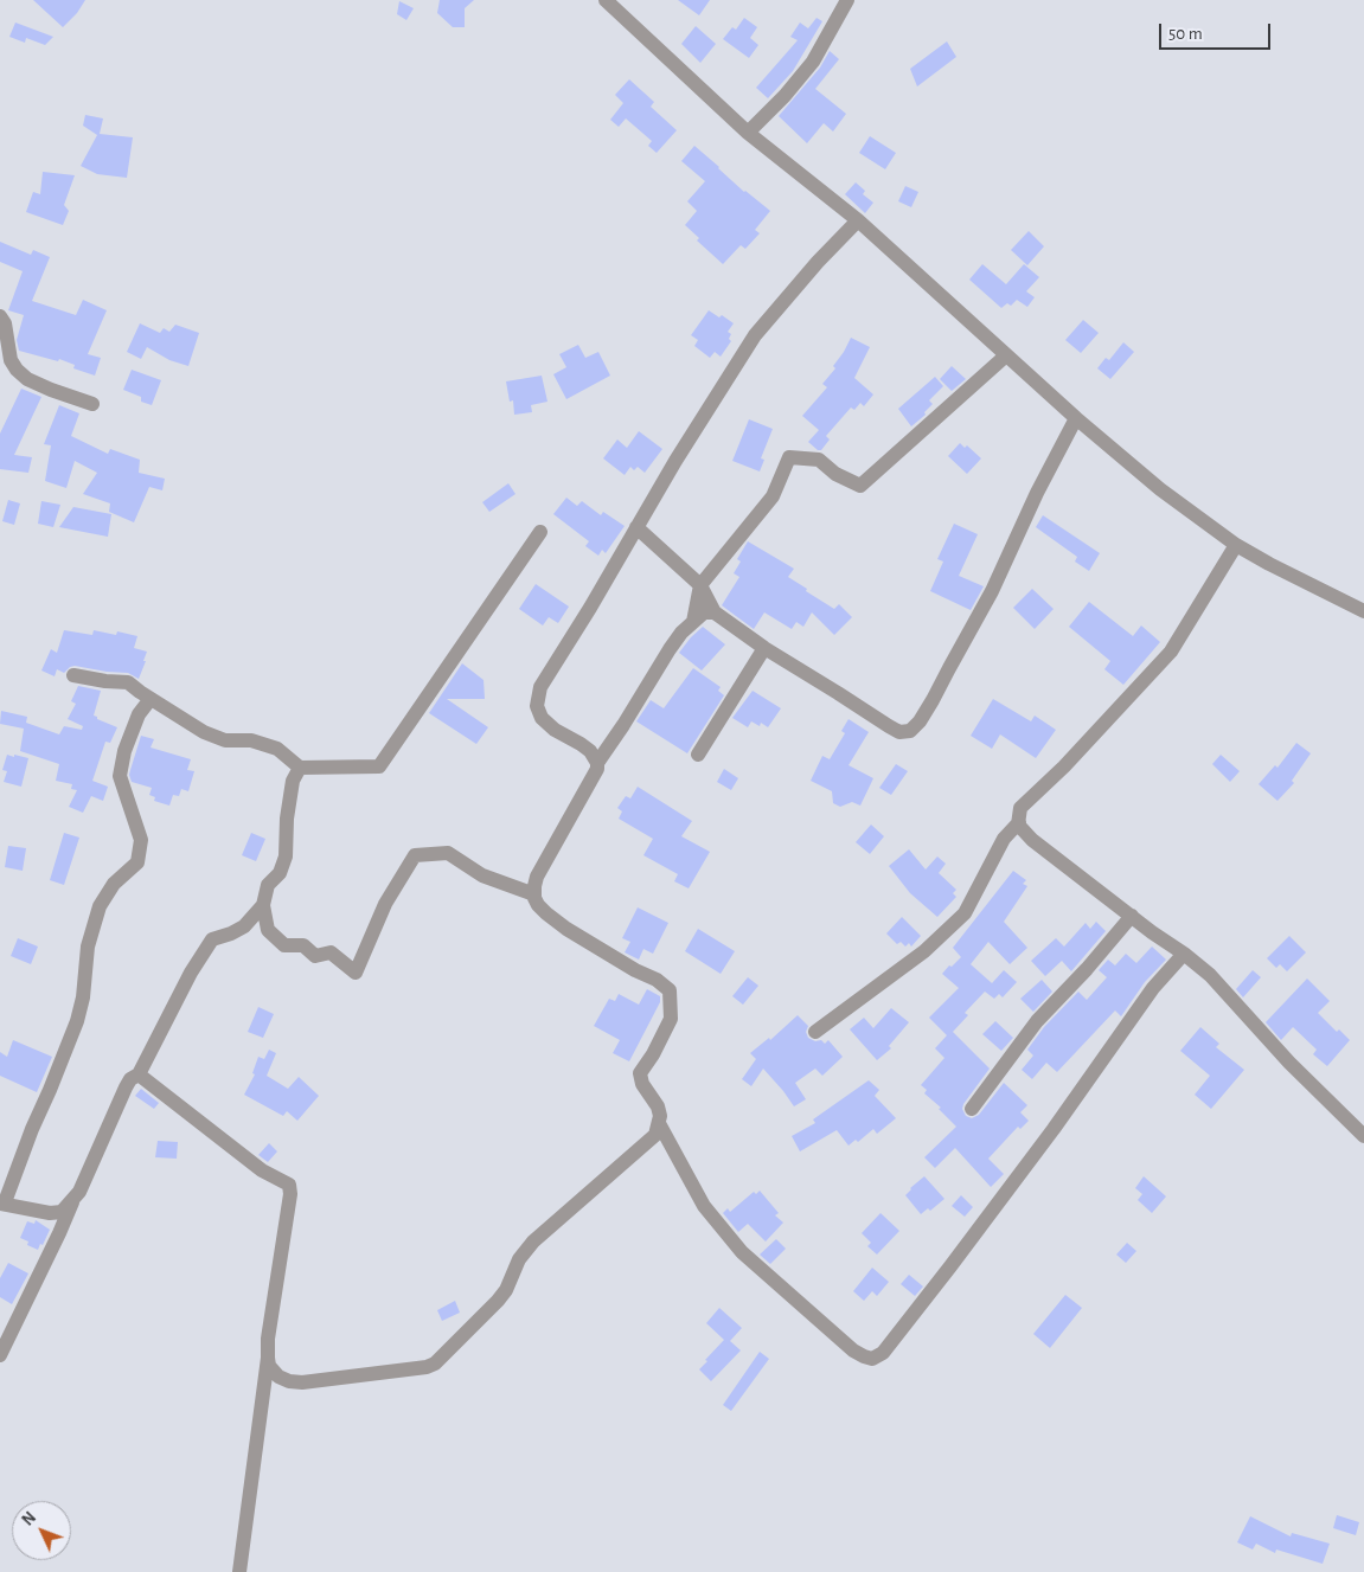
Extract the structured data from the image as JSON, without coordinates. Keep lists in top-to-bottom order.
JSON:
{
  "scale_bar": "50 m",
  "north": "top left"
}
